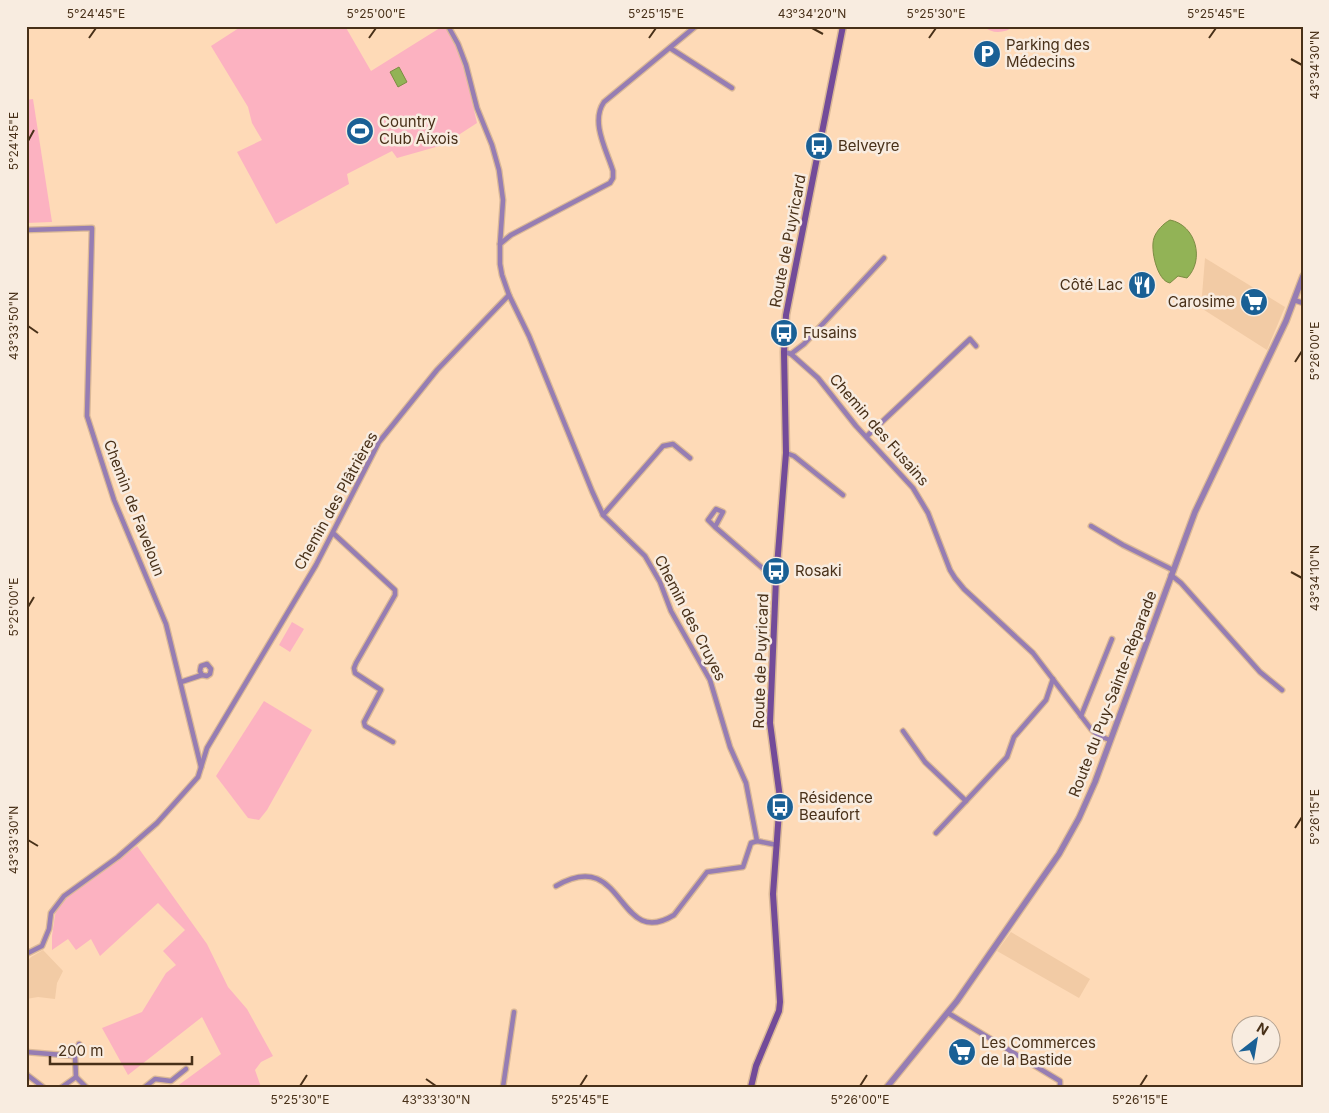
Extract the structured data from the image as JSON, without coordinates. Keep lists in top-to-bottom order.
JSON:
{
  "streets": {
    "main road": ["Route de Puyricard"],
    "street": [
      "Chemin des Fusains",
      "Chemin des Plâtrières",
      "Chemin de Faveloun",
      "Chemin des Cruyes",
      "Route du Puy-Sainte-Réparade"
    ]
  },
  "crossings": [
    ["Route de Puyricard", "Chemin des Fusains"],
    ["Chemin des Fusains", "Route du Puy-Sainte-Réparade"],
    ["Chemin des Plâtrières", "Chemin de Faveloun"],
    ["Chemin des Plâtrières", "Chemin des Cruyes"]
  ],
  "places": {
    "parking": ["Parking des Médecins"],
    "sports": ["Country Club Aixois"],
    "bus stop": [
      "Belveyre",
      "Fusains",
      "Rosaki",
      "Résidence Beaufort"
    ],
    "restaurant": ["Côté Lac"],
    "supermarket": ["Carosime", "Les Commerces de la Bastide"]
  },
  "scale_bar": "200 m",
  "north": "top right",
  "coordinates": [
    "5°24'45\"E",
    "5°25'00\"E",
    "5°25'15\"E",
    "43°34'20\"N",
    "5°25'30\"E",
    "5°25'45\"E",
    "43°34'30\"N",
    "43°33'50\"N",
    "5°26'00\"E",
    "43°34'10\"N",
    "5°26'15\"E",
    "43°33'30\"N"
  ]
}
